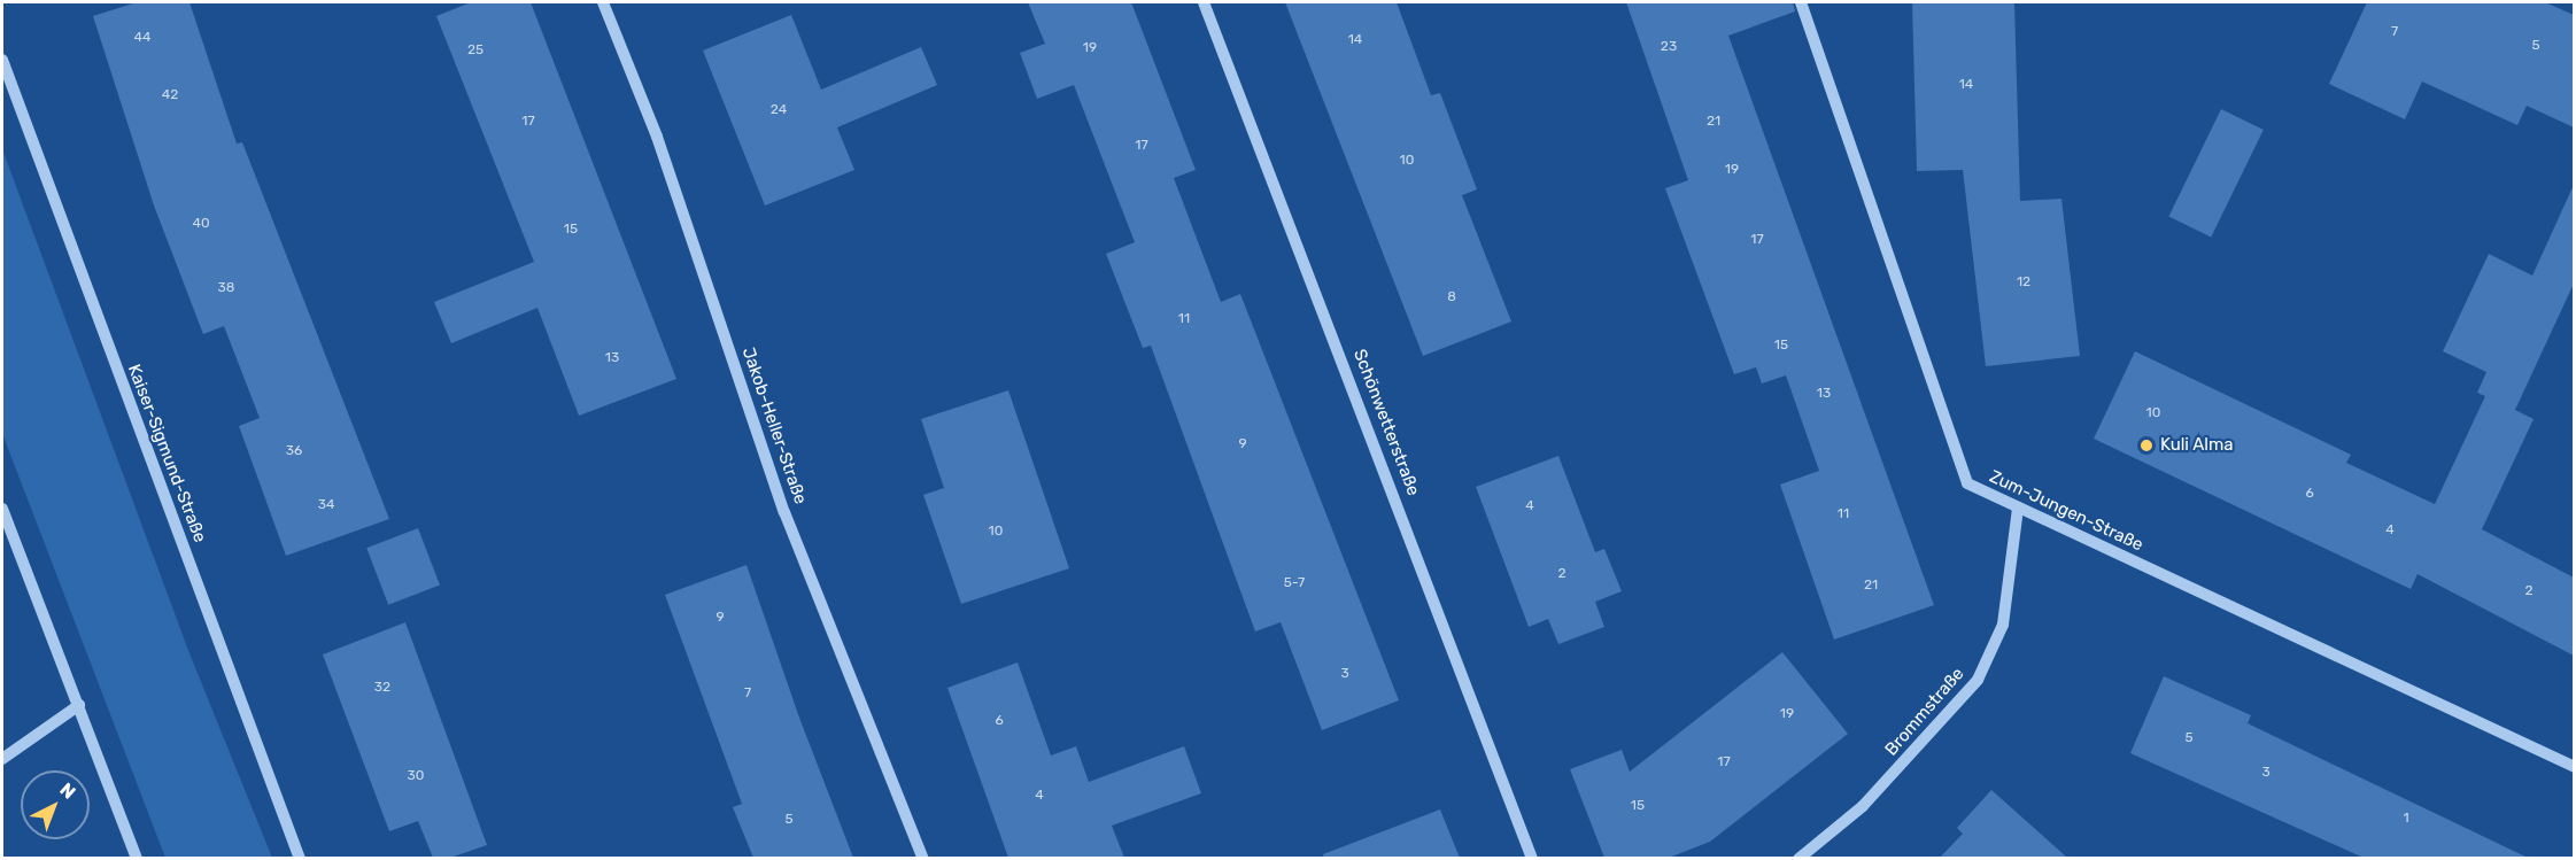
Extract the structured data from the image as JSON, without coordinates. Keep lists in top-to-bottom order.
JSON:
{
  "streets": {
    "street": [
      "Schönwetterstraße",
      "Jakob-Heller-Straße",
      "Kaiser-Sigmund-Straße",
      "Zum-Jungen-Straße",
      "Brommstraße"
    ]
  },
  "crossings": [
    ["Zum-Jungen-Straße", "Brommstraße"]
  ],
  "places": ["Kuli Alma"],
  "house_numbers": [
    "7",
    "44",
    "14",
    "5",
    "23",
    "19",
    "25",
    "14",
    "42",
    "24",
    "17",
    "21",
    "17",
    "10",
    "19",
    "40",
    "15",
    "17",
    "12",
    "38",
    "8",
    "11",
    "15",
    "13",
    "13",
    "10",
    "9",
    "36",
    "6",
    "34",
    "4",
    "11",
    "4",
    "10",
    "2",
    "5-7",
    "21",
    "2",
    "9",
    "3",
    "32",
    "7",
    "19",
    "6",
    "5",
    "17",
    "3",
    "30",
    "4",
    "15",
    "1",
    "5"
  ],
  "north": "top right"
}
